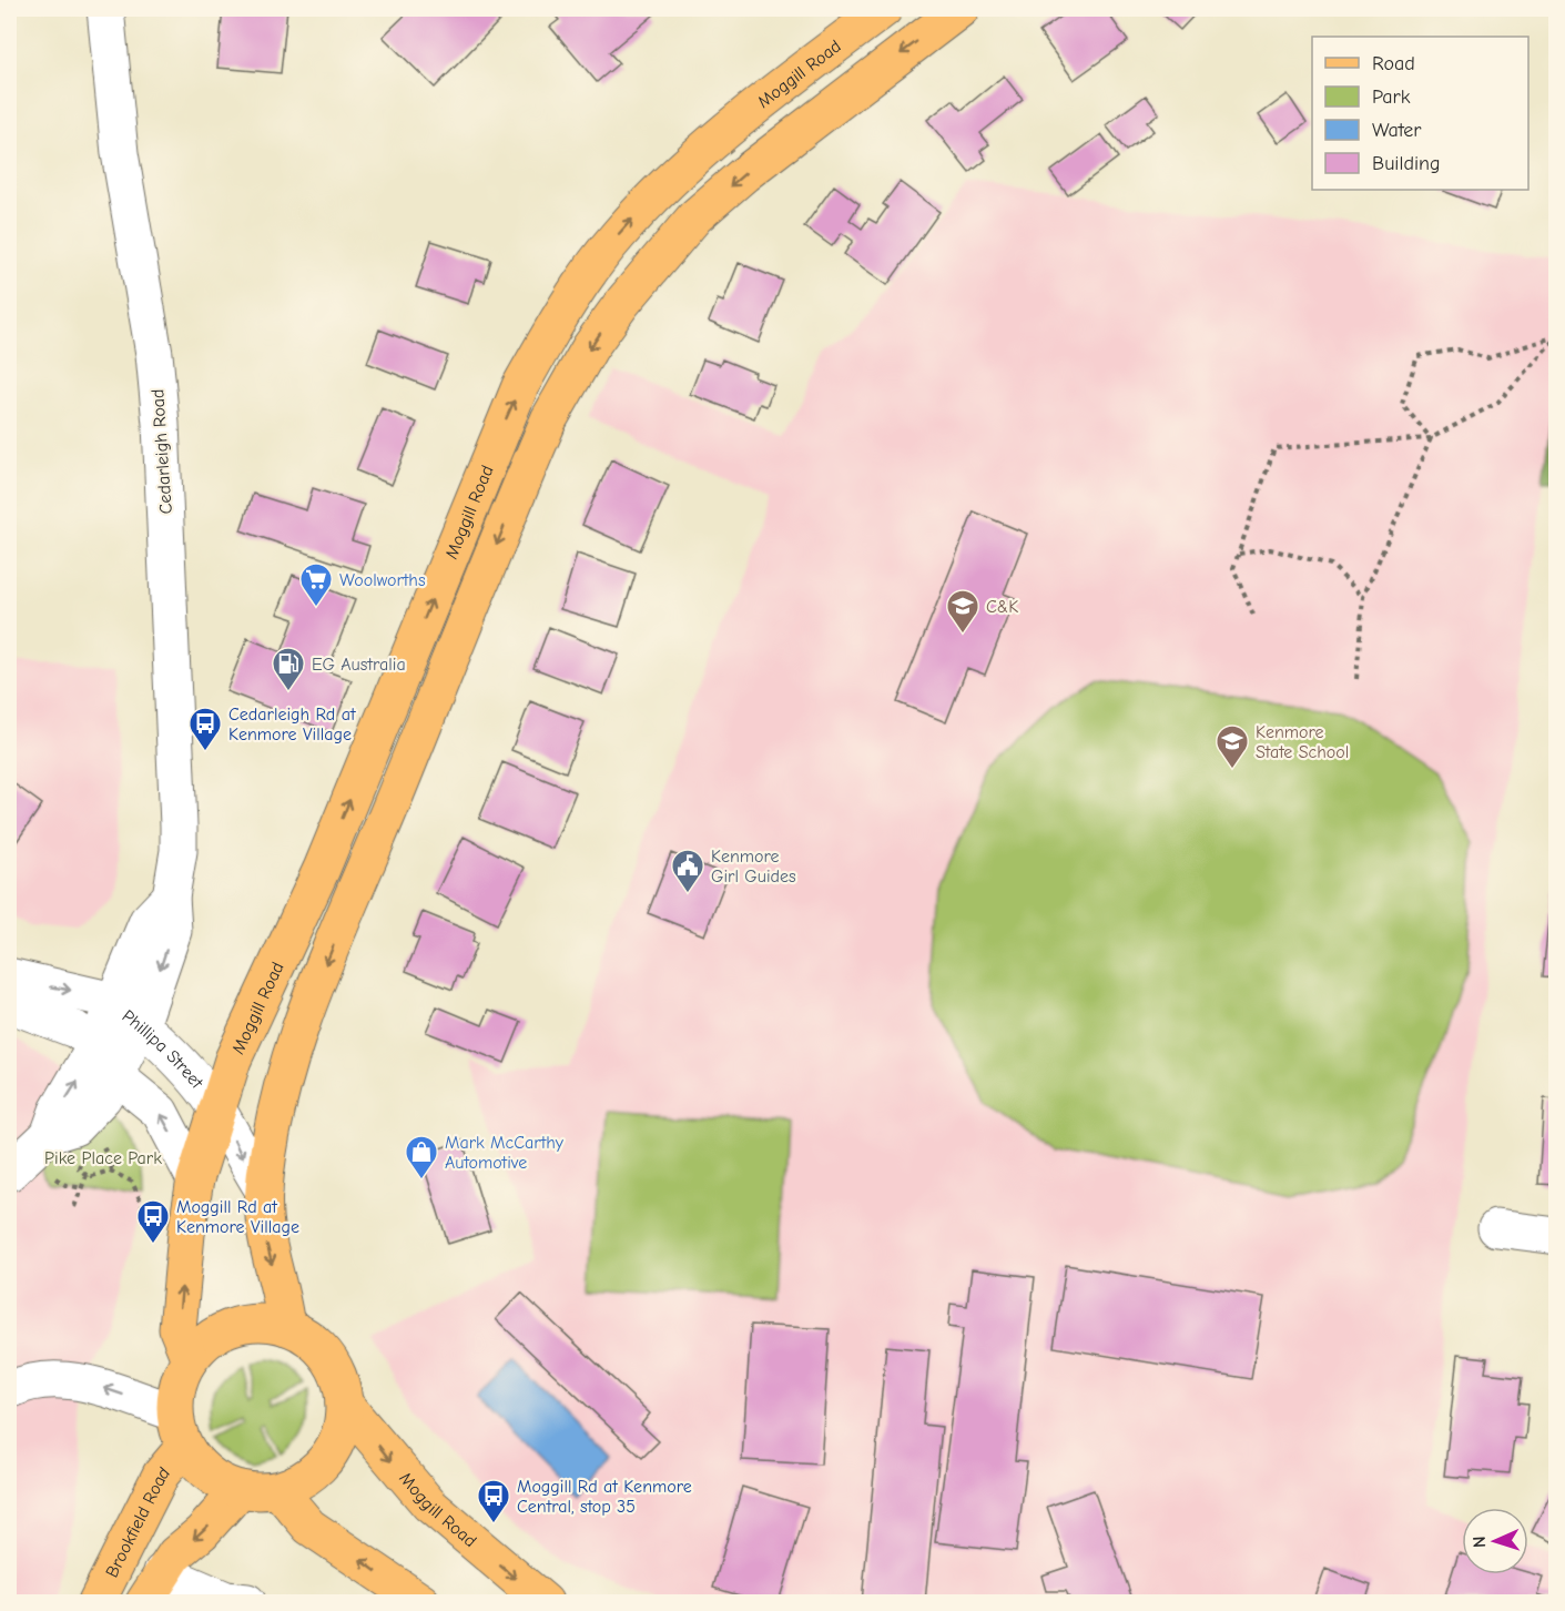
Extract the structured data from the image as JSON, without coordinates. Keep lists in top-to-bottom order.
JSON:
{
  "streets": {
    "main road": ["Moggill Road", "Brookfield Road"],
    "street": ["Cedarleigh Road", "Phillipa Street"]
  },
  "crossings": [
    ["Moggill Road", "Phillipa Street"],
    ["Moggill Road", "Brookfield Road"],
    ["Cedarleigh Road", "Phillipa Street"]
  ],
  "parks": ["Pike Place Park"],
  "places": {
    "supermarket": ["Woolworths"],
    "school or university": ["C&K", "Kenmore State School"],
    "fuel station": ["EG Australia"],
    "bus stop": ["Cedarleigh Rd at Kenmore Village", "Moggill Rd at Kenmore Village", "Moggill Rd at Kenmore Central, stop 35"],
    "public building": ["Kenmore Girl Guides"],
    "shop": ["Mark McCarthy Automotive"]
  },
  "legend": [
    "Road",
    "Park",
    "Water",
    "Building"
  ],
  "north": "left"
}
